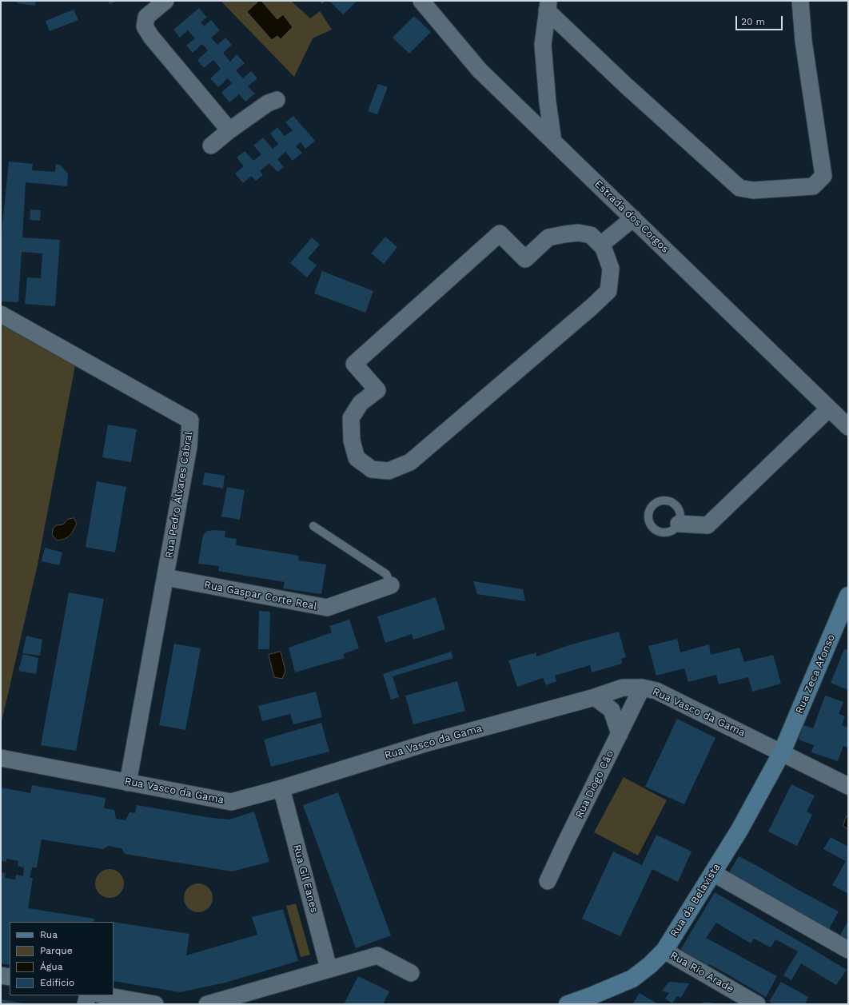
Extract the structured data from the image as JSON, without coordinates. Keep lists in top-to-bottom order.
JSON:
{
  "streets": {
    "street": [
      "Estrada dos Corgos",
      "Rua Pedro Álvares Cabral",
      "Rua Gaspar Corte Real",
      "Rua Zeca Afonso",
      "Rua Vasco da Gama",
      "Rua Diogo Cão",
      "Rua Gil Eanes",
      "Rua da Belavista",
      "Rua Rio Arade"
    ]
  },
  "crossings": [
    ["Rua Pedro Álvares Cabral", "Rua Gaspar Corte Real"],
    ["Rua Pedro Álvares Cabral", "Rua Vasco da Gama"],
    ["Rua Zeca Afonso", "Rua Vasco da Gama"],
    ["Rua Zeca Afonso", "Rua da Belavista"],
    ["Rua Vasco da Gama", "Rua Diogo Cão"],
    ["Rua Vasco da Gama", "Rua Gil Eanes"],
    ["Rua Vasco da Gama", "Rua da Belavista"],
    ["Rua da Belavista", "Rua Rio Arade"]
  ],
  "legend": [
    "Rua",
    "Parque",
    "Água",
    "Edifício"
  ],
  "scale_bar": "20 m"
}
